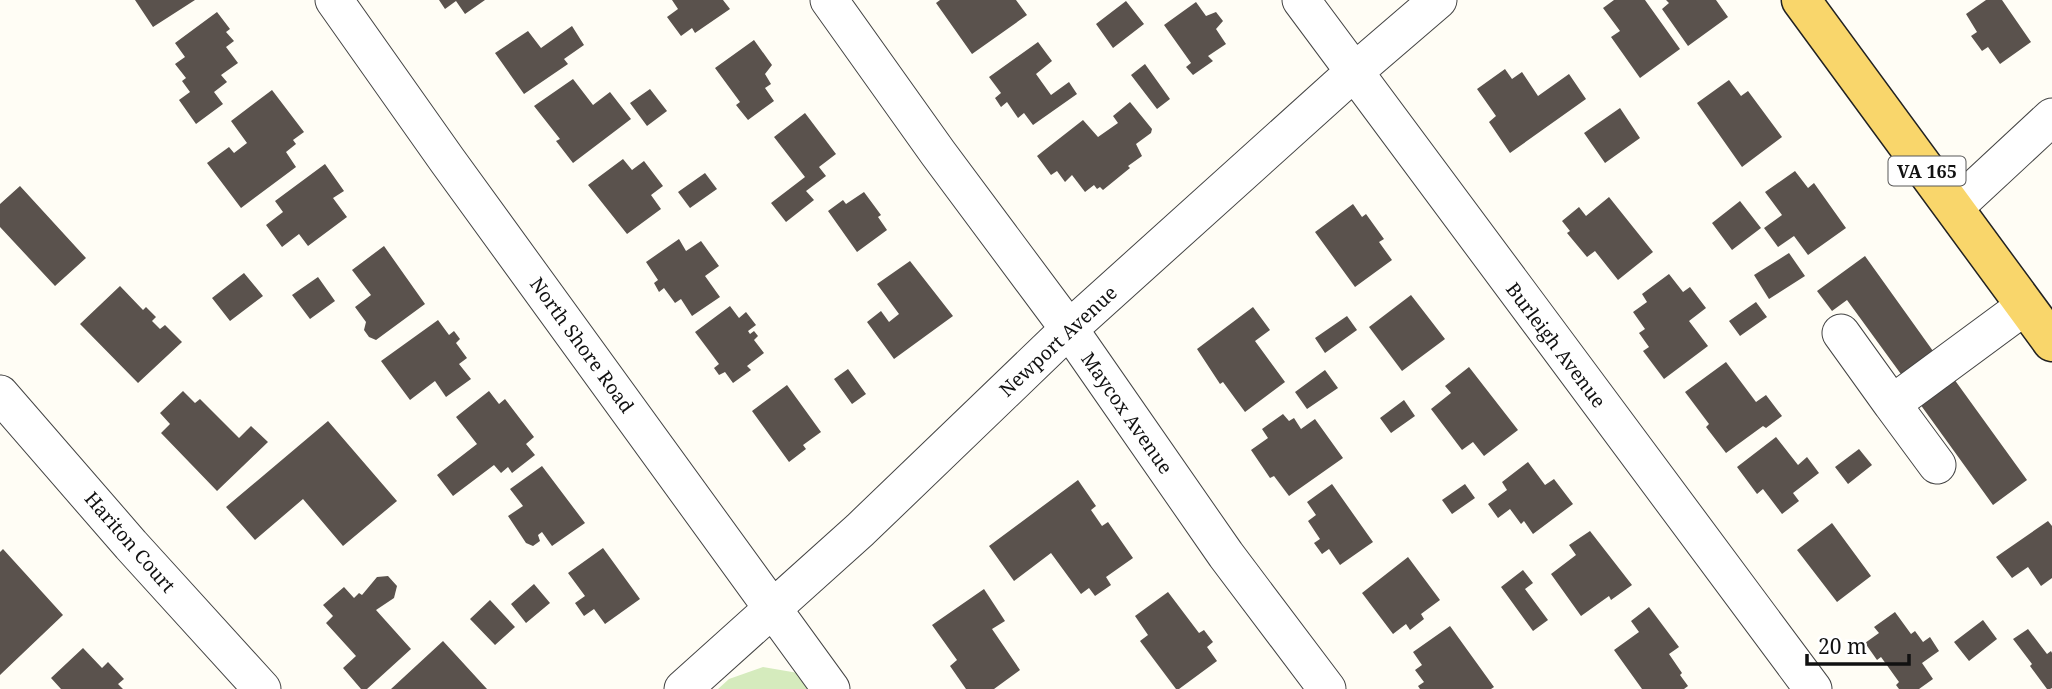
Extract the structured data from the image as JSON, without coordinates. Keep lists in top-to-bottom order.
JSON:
{
  "streets": {
    "main road": ["VA 165"],
    "street": [
      "Newport Avenue",
      "North Shore Road",
      "Burleigh Avenue",
      "Maycox Avenue",
      "Hariton Court"
    ]
  },
  "crossings": [
    ["Newport Avenue", "North Shore Road"],
    ["Newport Avenue", "Burleigh Avenue"],
    ["Newport Avenue", "Maycox Avenue"]
  ],
  "scale_bar": "20 m"
}
